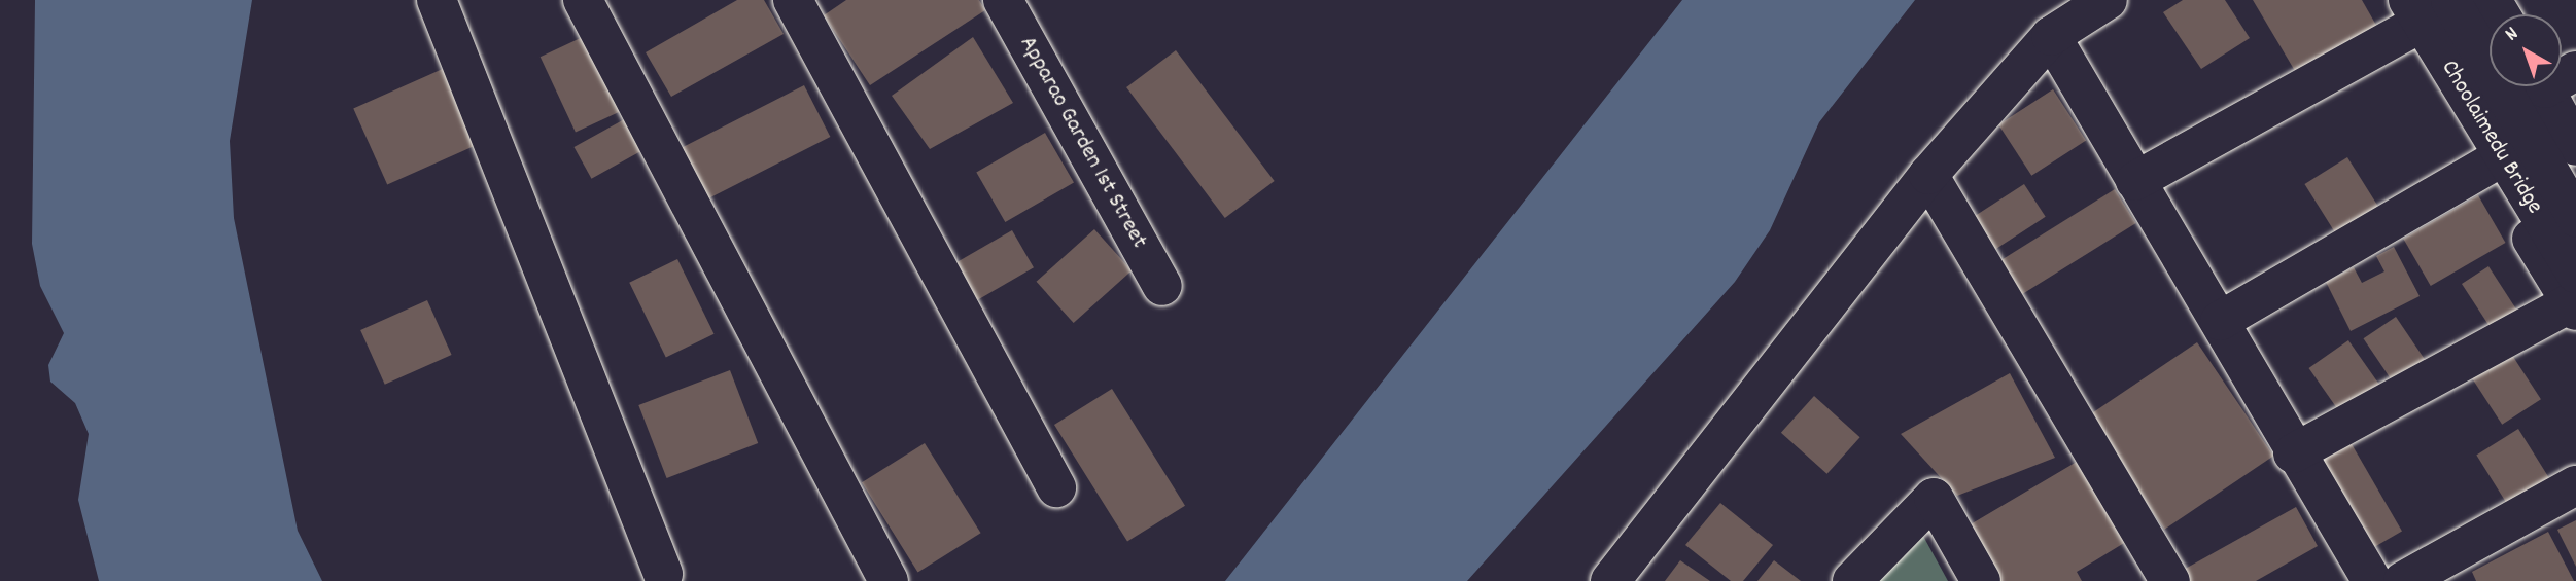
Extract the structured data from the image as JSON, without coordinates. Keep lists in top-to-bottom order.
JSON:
{
  "streets": {
    "street": ["Choolaimedu Bridge", "Apparao Garden 1st Street"]
  },
  "north": "top left"
}
